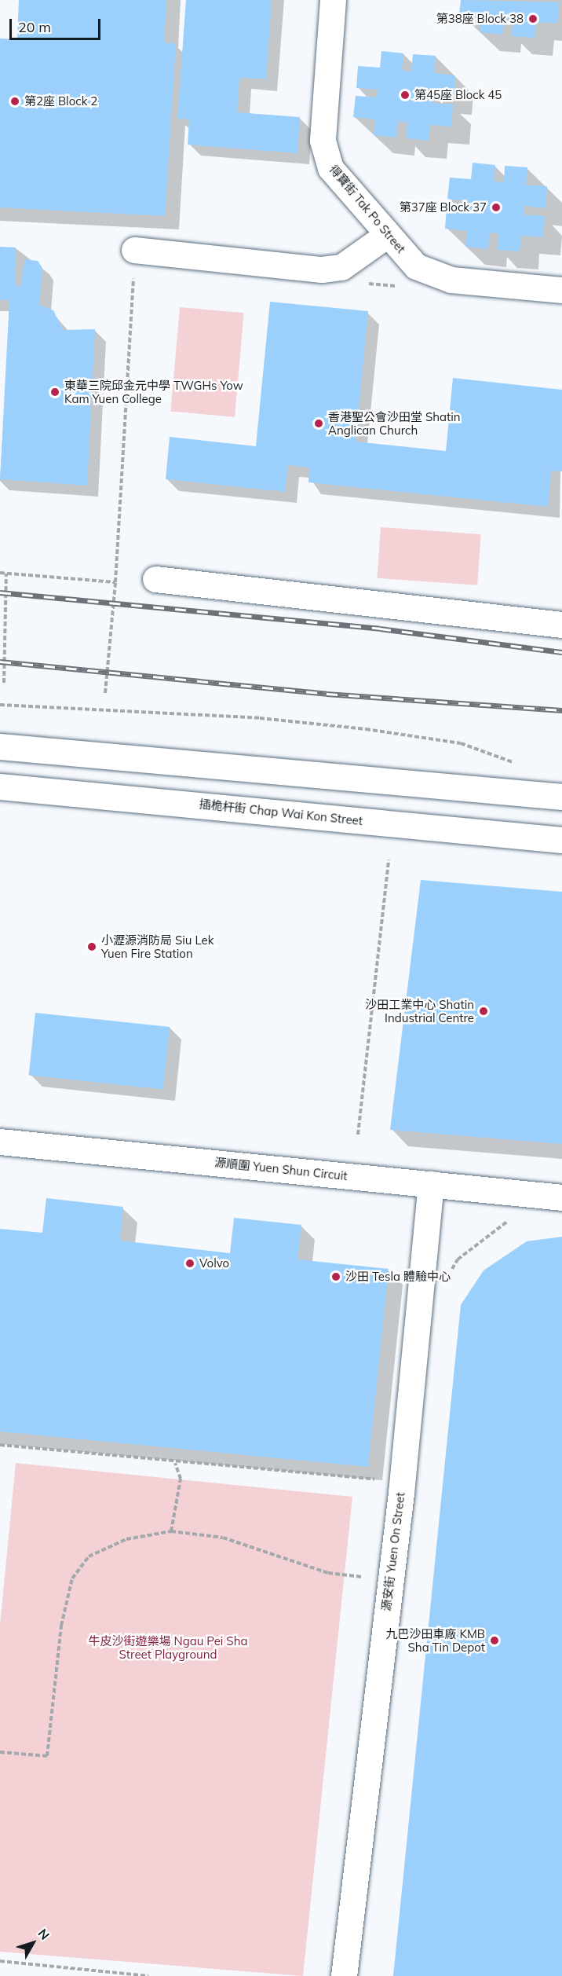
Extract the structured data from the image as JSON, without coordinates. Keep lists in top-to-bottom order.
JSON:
{
  "streets": {
    "street": [
      "得寶街 Tak Po Street",
      "插桅杆街 Chap Wai Kon Street",
      "源順圍 Yuen Shun Circuit",
      "源安街 Yuen On Street"
    ]
  },
  "crossings": [
    ["源順圍 Yuen Shun Circuit", "源安街 Yuen On Street"]
  ],
  "parks": ["牛皮沙街遊樂場 Ngau Pei Sha Street Playground"],
  "places": [
    "第38座 Block 38",
    "第45座 Block 45",
    "第2座 Block 2",
    "第37座 Block 37",
    "東華三院邱金元中學 TWGHs Yow Kam Yuen College",
    "香港聖公會沙田堂 Shatin Anglican Church",
    "小瀝源消防局 Siu Lek Yuen Fire Station",
    "沙田工業中心 Shatin Industrial Centre",
    "Volvo",
    "沙田 Tesla 體驗中心",
    "九巴沙田車廠 KMB Sha Tin Depot"
  ],
  "scale_bar": "20 m",
  "north": "top right"
}
